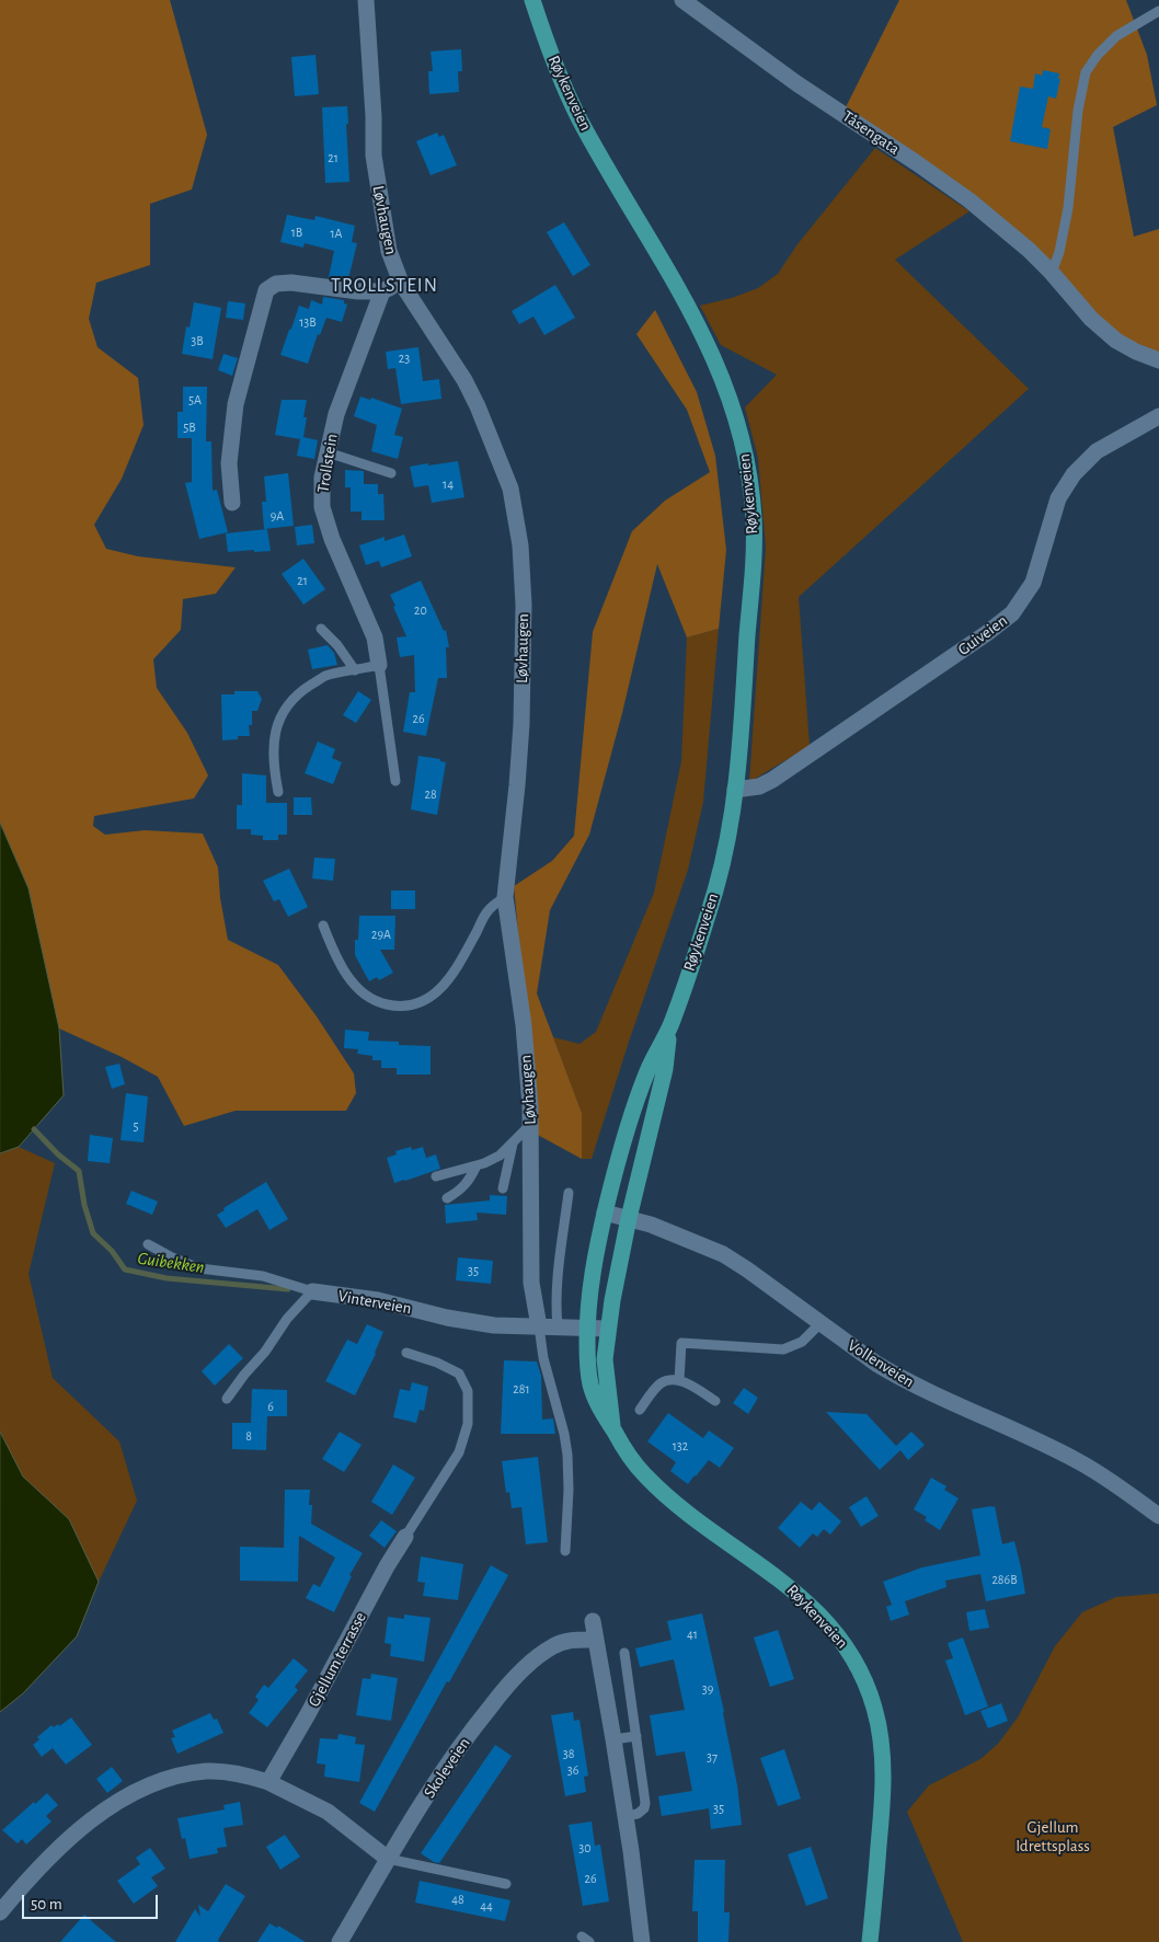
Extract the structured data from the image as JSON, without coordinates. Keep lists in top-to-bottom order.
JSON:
{
  "streets": {
    "main road": ["Røykenveien"],
    "street": [
      "Tåsengata",
      "Løvhaugen",
      "Trollstein",
      "Guiveien",
      "Vinterveien",
      "Vollenveien",
      "Gjellum terrasse",
      "Skoleveien"
    ]
  },
  "crossings": [
    ["Røykenveien", "Guiveien"],
    ["Røykenveien", "Vinterveien"],
    ["Røykenveien", "Vollenveien"],
    ["Løvhaugen", "Vinterveien"]
  ],
  "districts": ["TROLLSTEIN"],
  "water": ["Guibekken"],
  "parks": ["Gjellum Idrettsplass"],
  "house_numbers": [
    "21",
    "1B",
    "1A",
    "13B",
    "3B",
    "23",
    "5A",
    "5B",
    "14",
    "9A",
    "21",
    "20",
    "26",
    "28",
    "29A",
    "5",
    "35",
    "281",
    "6",
    "8",
    "132",
    "286B",
    "41",
    "39",
    "38",
    "37",
    "36",
    "35",
    "30",
    "26",
    "48",
    "44"
  ],
  "scale_bar": "50 m"
}
